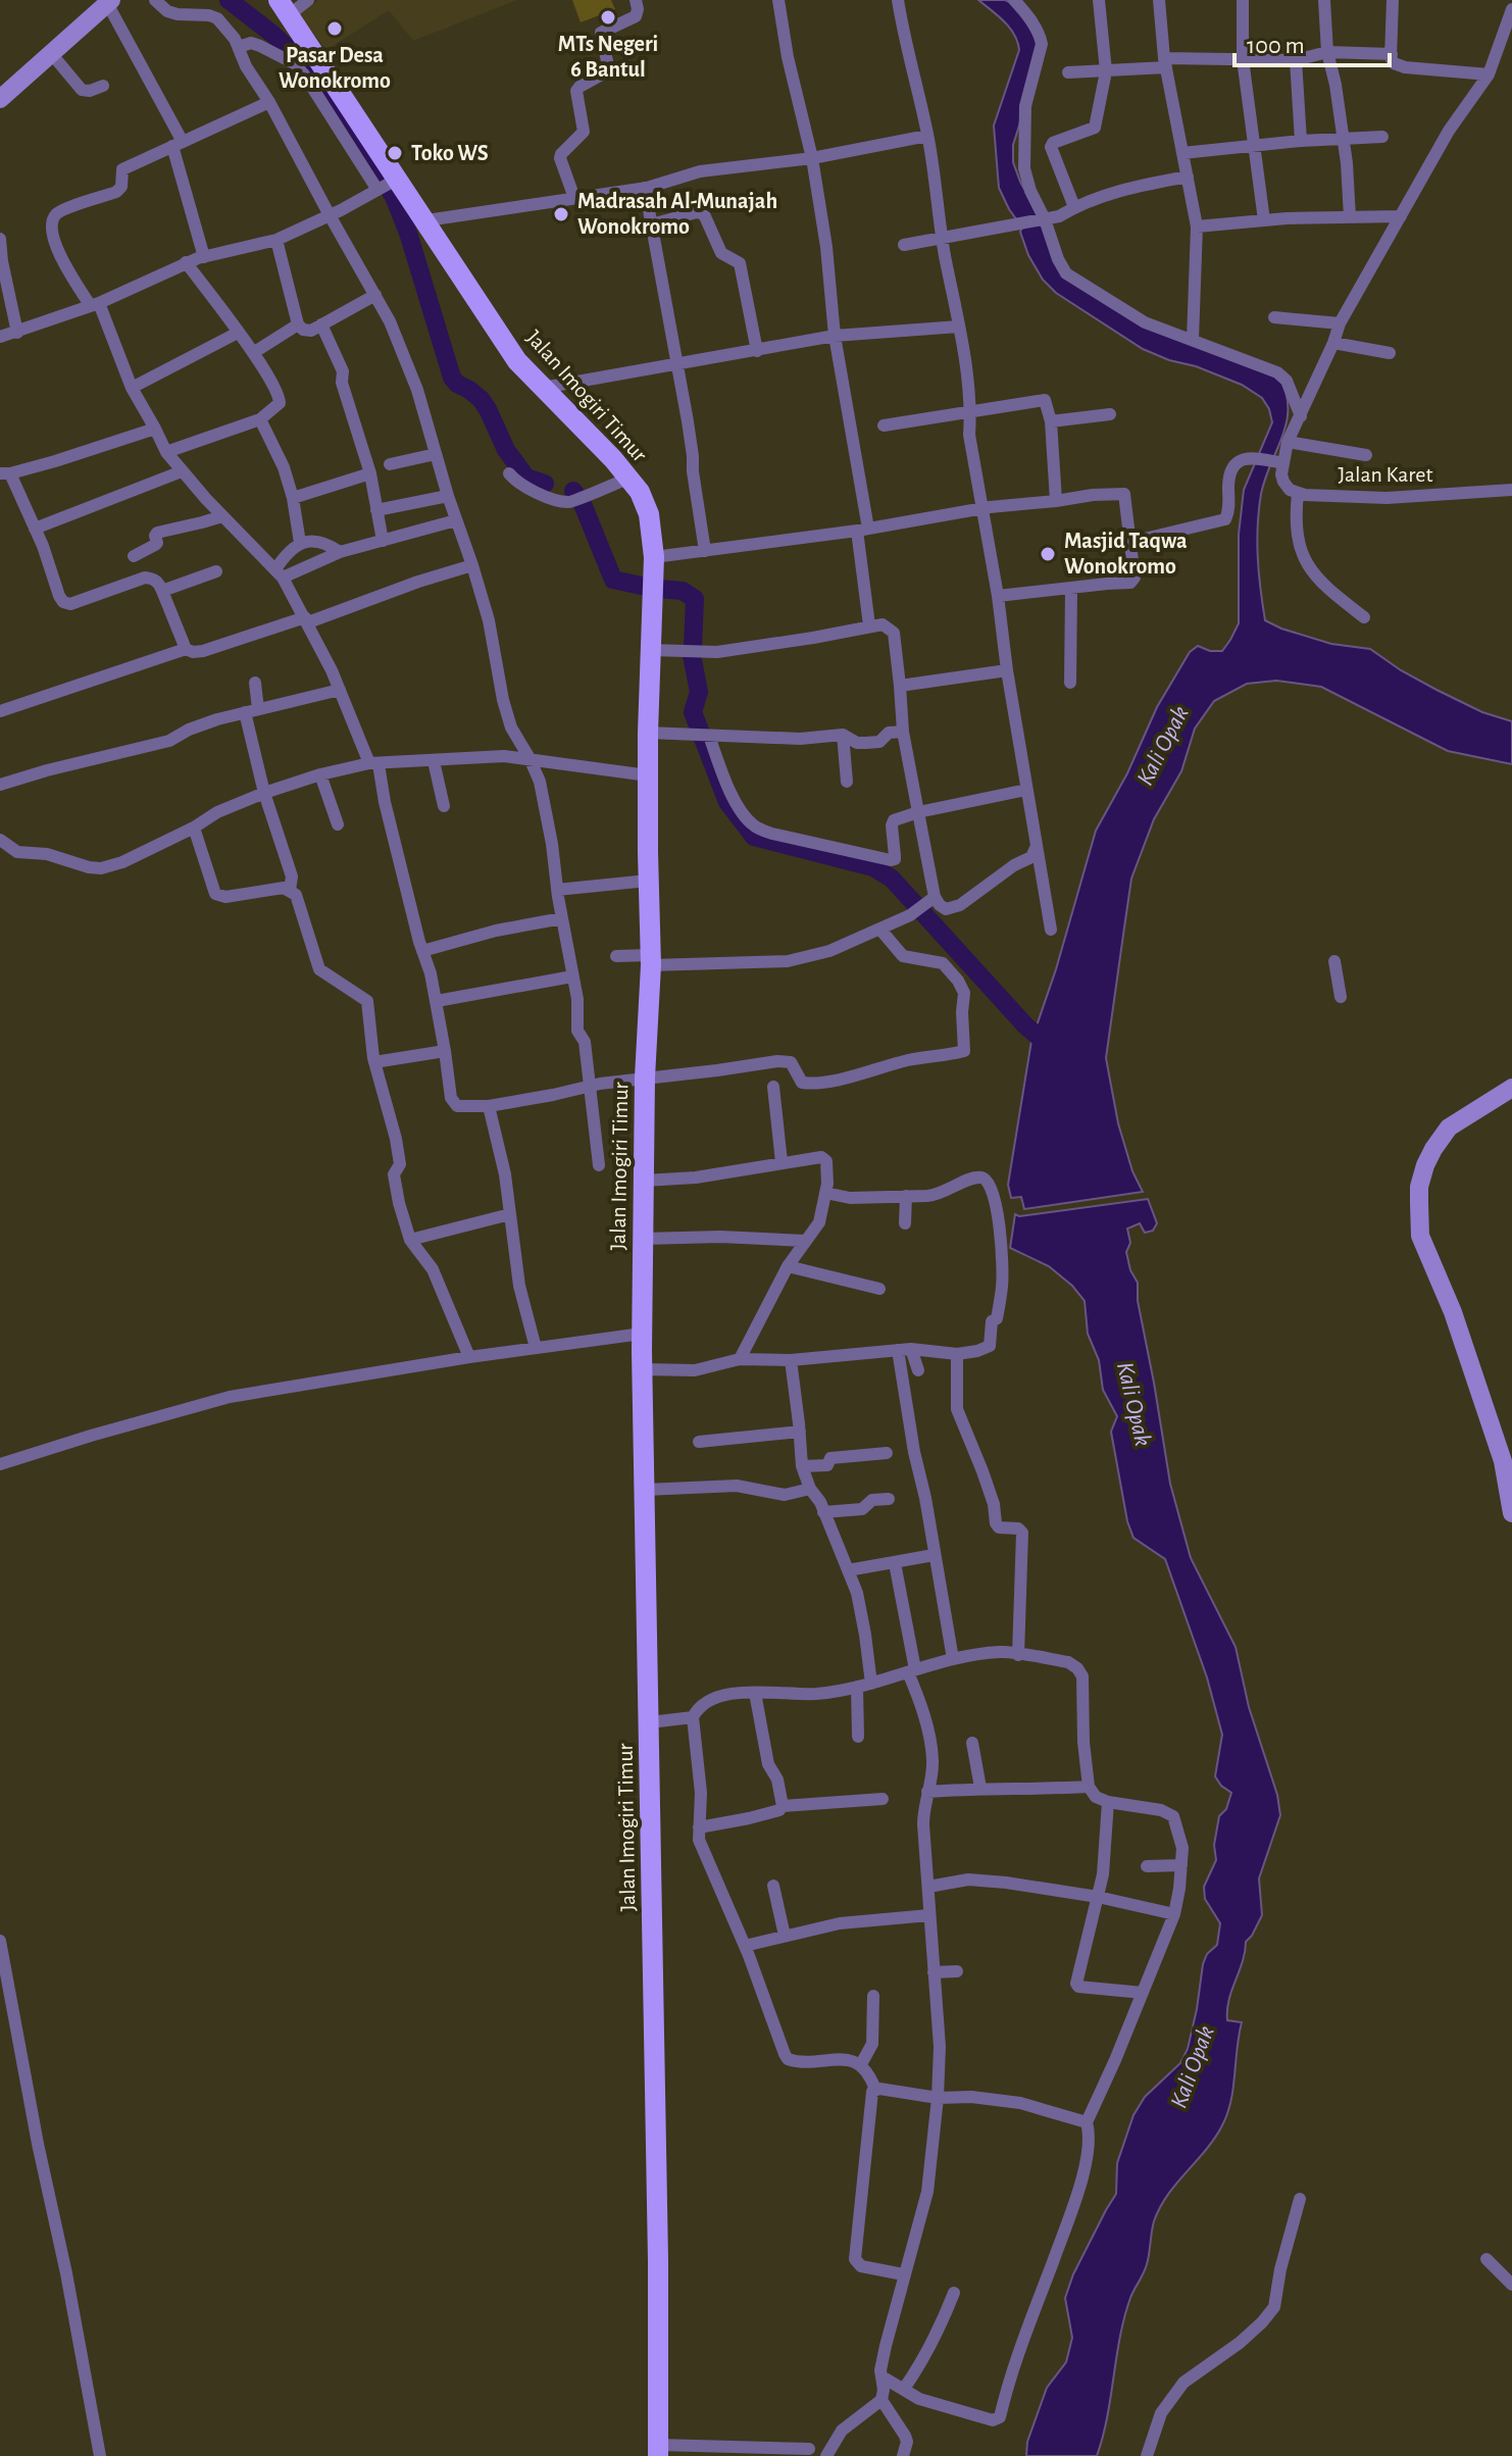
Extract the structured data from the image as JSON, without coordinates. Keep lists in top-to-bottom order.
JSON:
{
  "streets": {
    "main road": ["Jalan Imogiri Timur"],
    "street": ["Jalan Karet"]
  },
  "water": ["Kali Opak"],
  "places": [
    "MTs Negeri 6 Bantul",
    "Pasar Desa Wonokromo",
    "Toko WS",
    "Madrasah Al-Munajah Wonokromo",
    "Masjid Taqwa Wonokromo"
  ],
  "scale_bar": "100 m"
}
